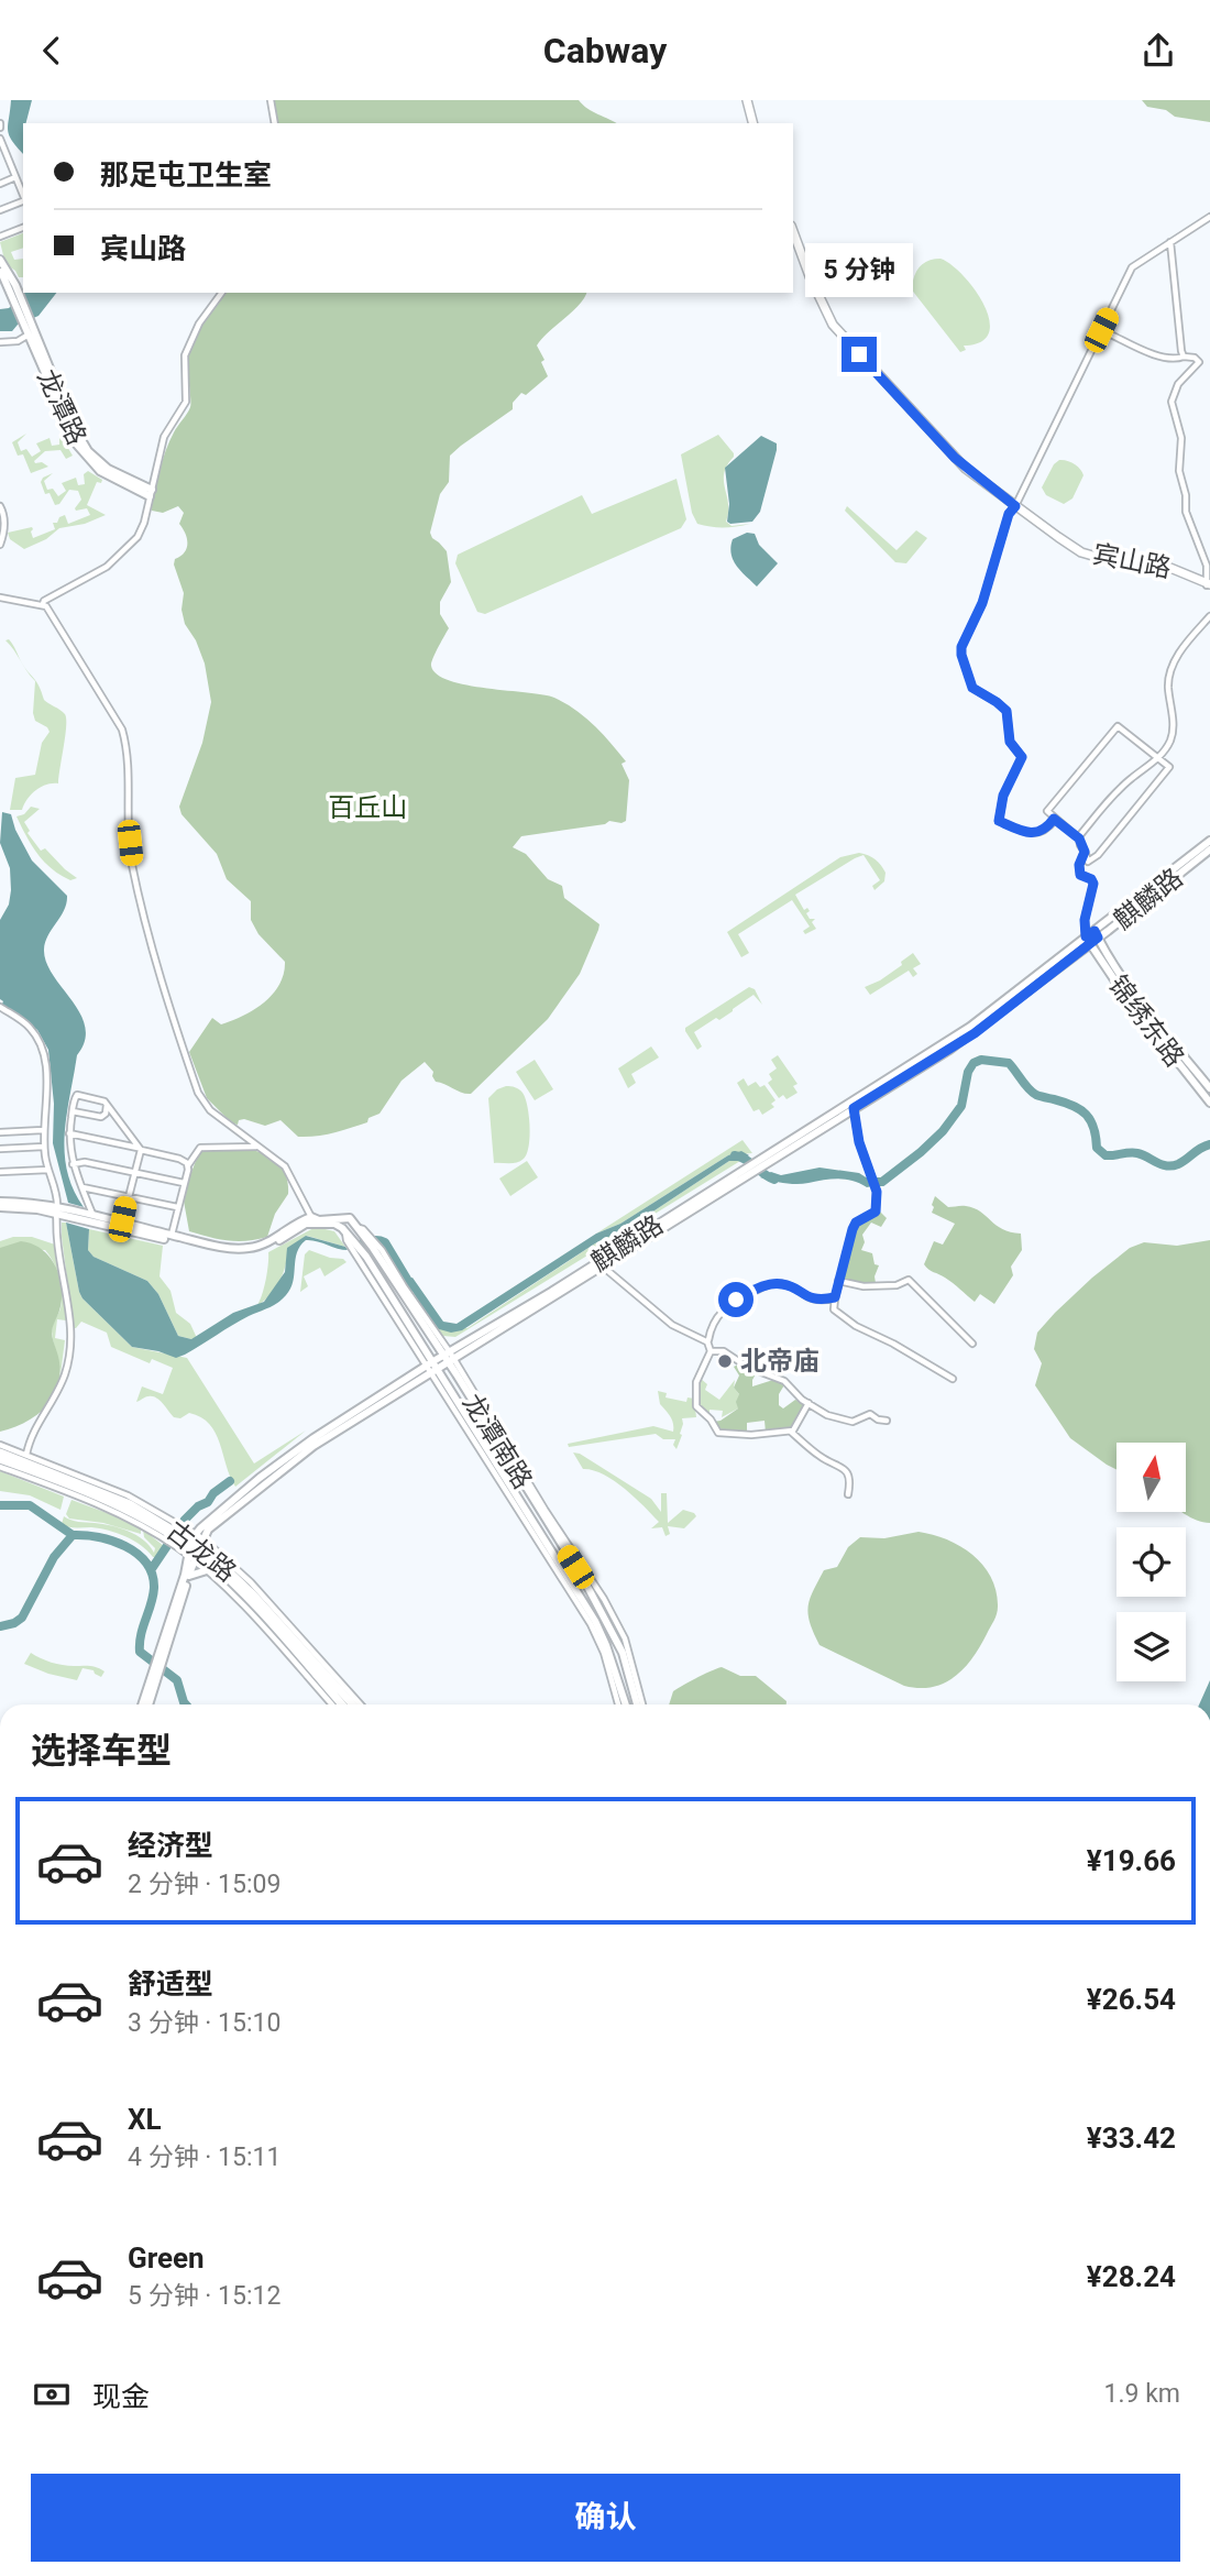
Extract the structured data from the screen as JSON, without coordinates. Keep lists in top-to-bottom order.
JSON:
{
  "streets": {
    "main road": [
      "龙潭路",
      "宾山路",
      "麒麟路",
      "锦绣东路",
      "龙潭南路",
      "古龙路"
    ]
  },
  "crossings": [
    ["麒麟路", "锦绣东路"],
    ["麒麟路", "龙潭南路"],
    ["麒麟路", "古龙路"]
  ],
  "parks": ["百丘山"],
  "places": ["北帝庙"],
  "north": "top",
  "page": {
    "header": "Cabway",
    "banner": ["那足屯卫生室", "宾山路"],
    "bubble": "5 分钟",
    "heading": "选择车型",
    "list": [
      {
        "name": "经济型",
        "note": "2 分钟 · 15:09",
        "value": "¥19.66"
      },
      {
        "name": "舒适型",
        "note": "3 分钟 · 15:10",
        "value": "¥26.54"
      },
      {
        "name": "XL",
        "note": "4 分钟 · 15:11",
        "value": "¥33.42"
      },
      {
        "name": "Green",
        "note": "5 分钟 · 15:12",
        "value": "¥28.24"
      }
    ],
    "pay": ["现金", "1.9 km"],
    "buttons": "确认"
  }
}
